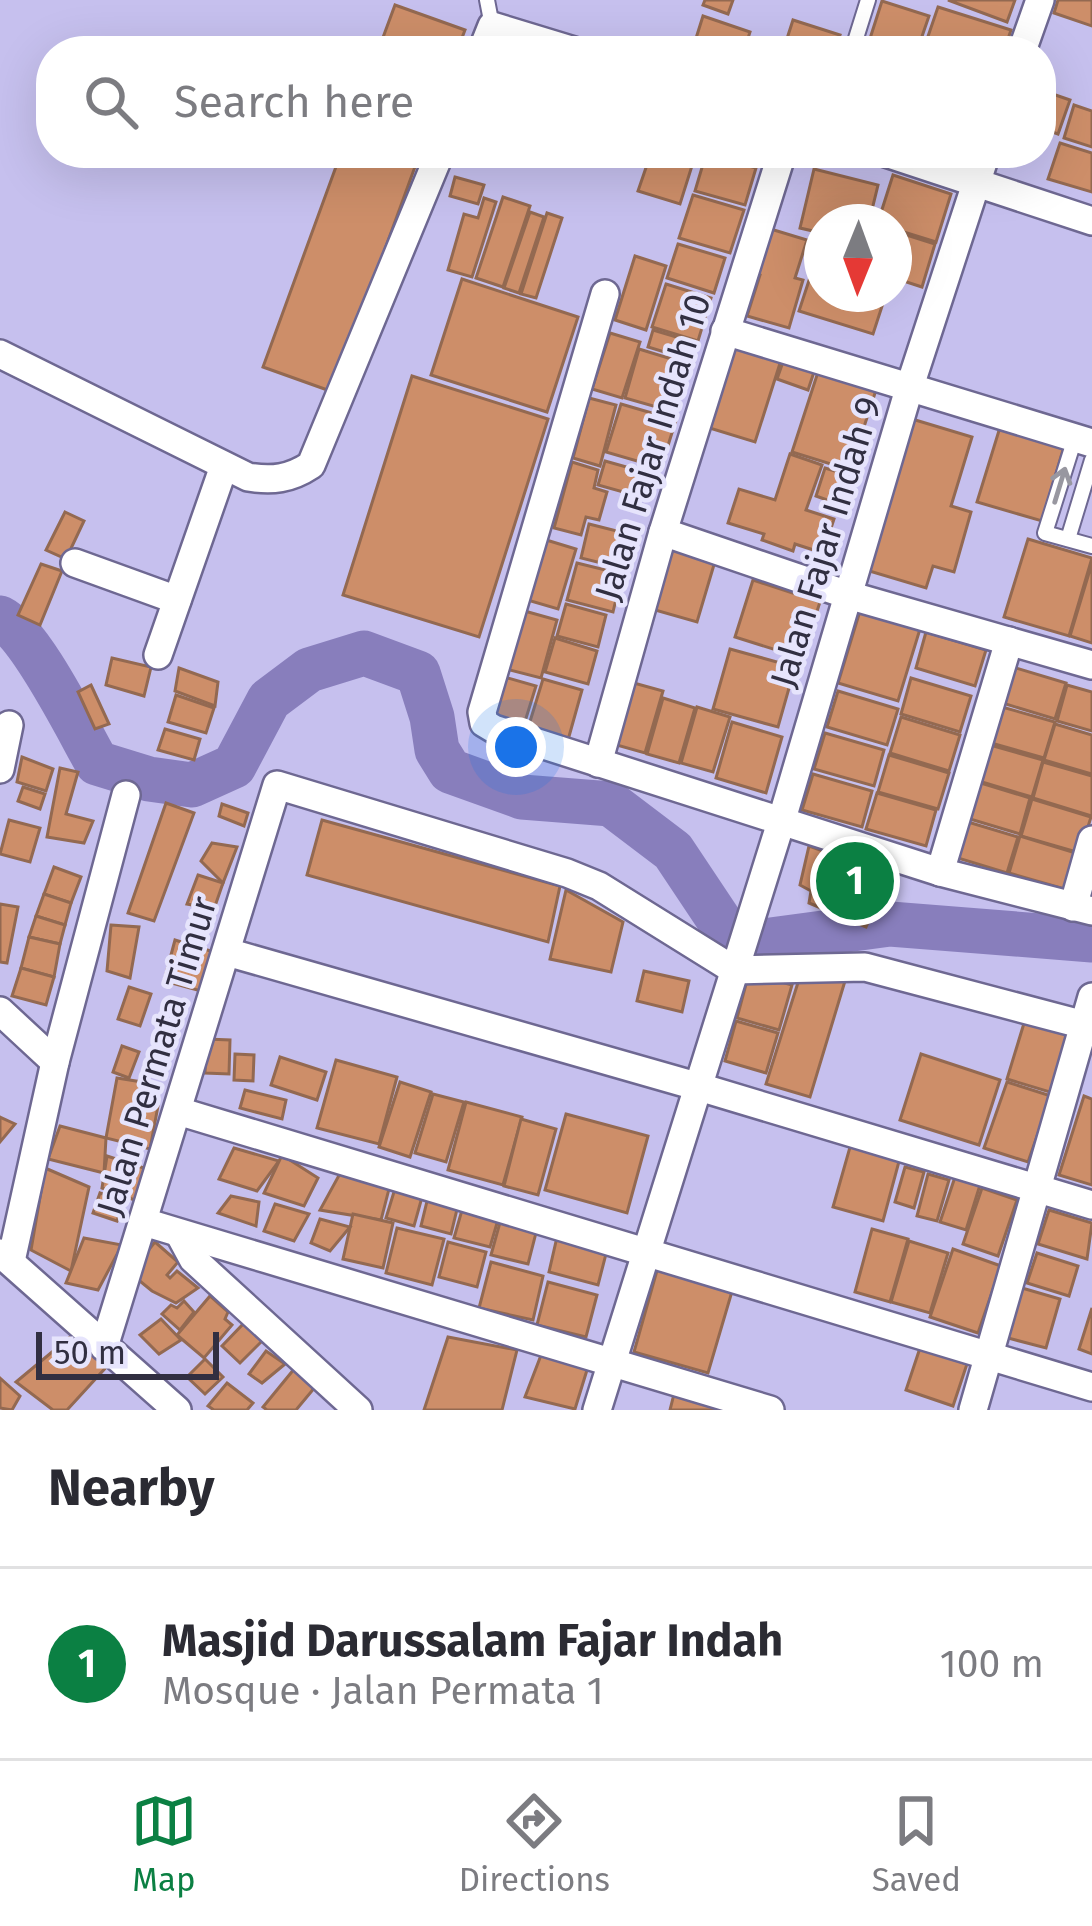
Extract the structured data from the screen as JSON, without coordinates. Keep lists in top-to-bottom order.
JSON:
{
  "streets": {
    "street": ["Jalan Fajar Indah 10", "Jalan Fajar Indah 9", "Jalan Permata Timur"]
  },
  "crossings": [
    ["Jalan Fajar Indah 9", "Jalan Permata Timur"]
  ],
  "scale_bar": "50 m",
  "north": "bottom",
  "page": {
    "search": "Search here",
    "pins": "1",
    "scale": "50 m",
    "heading": "Nearby",
    "list": [
      {
        "mark": "1",
        "name": "Masjid Darussalam Fajar Indah",
        "note": "Mosque · Jalan Permata 1",
        "value": "100 m"
      }
    ],
    "nav": ["Map", "Directions", "Saved"]
  }
}
